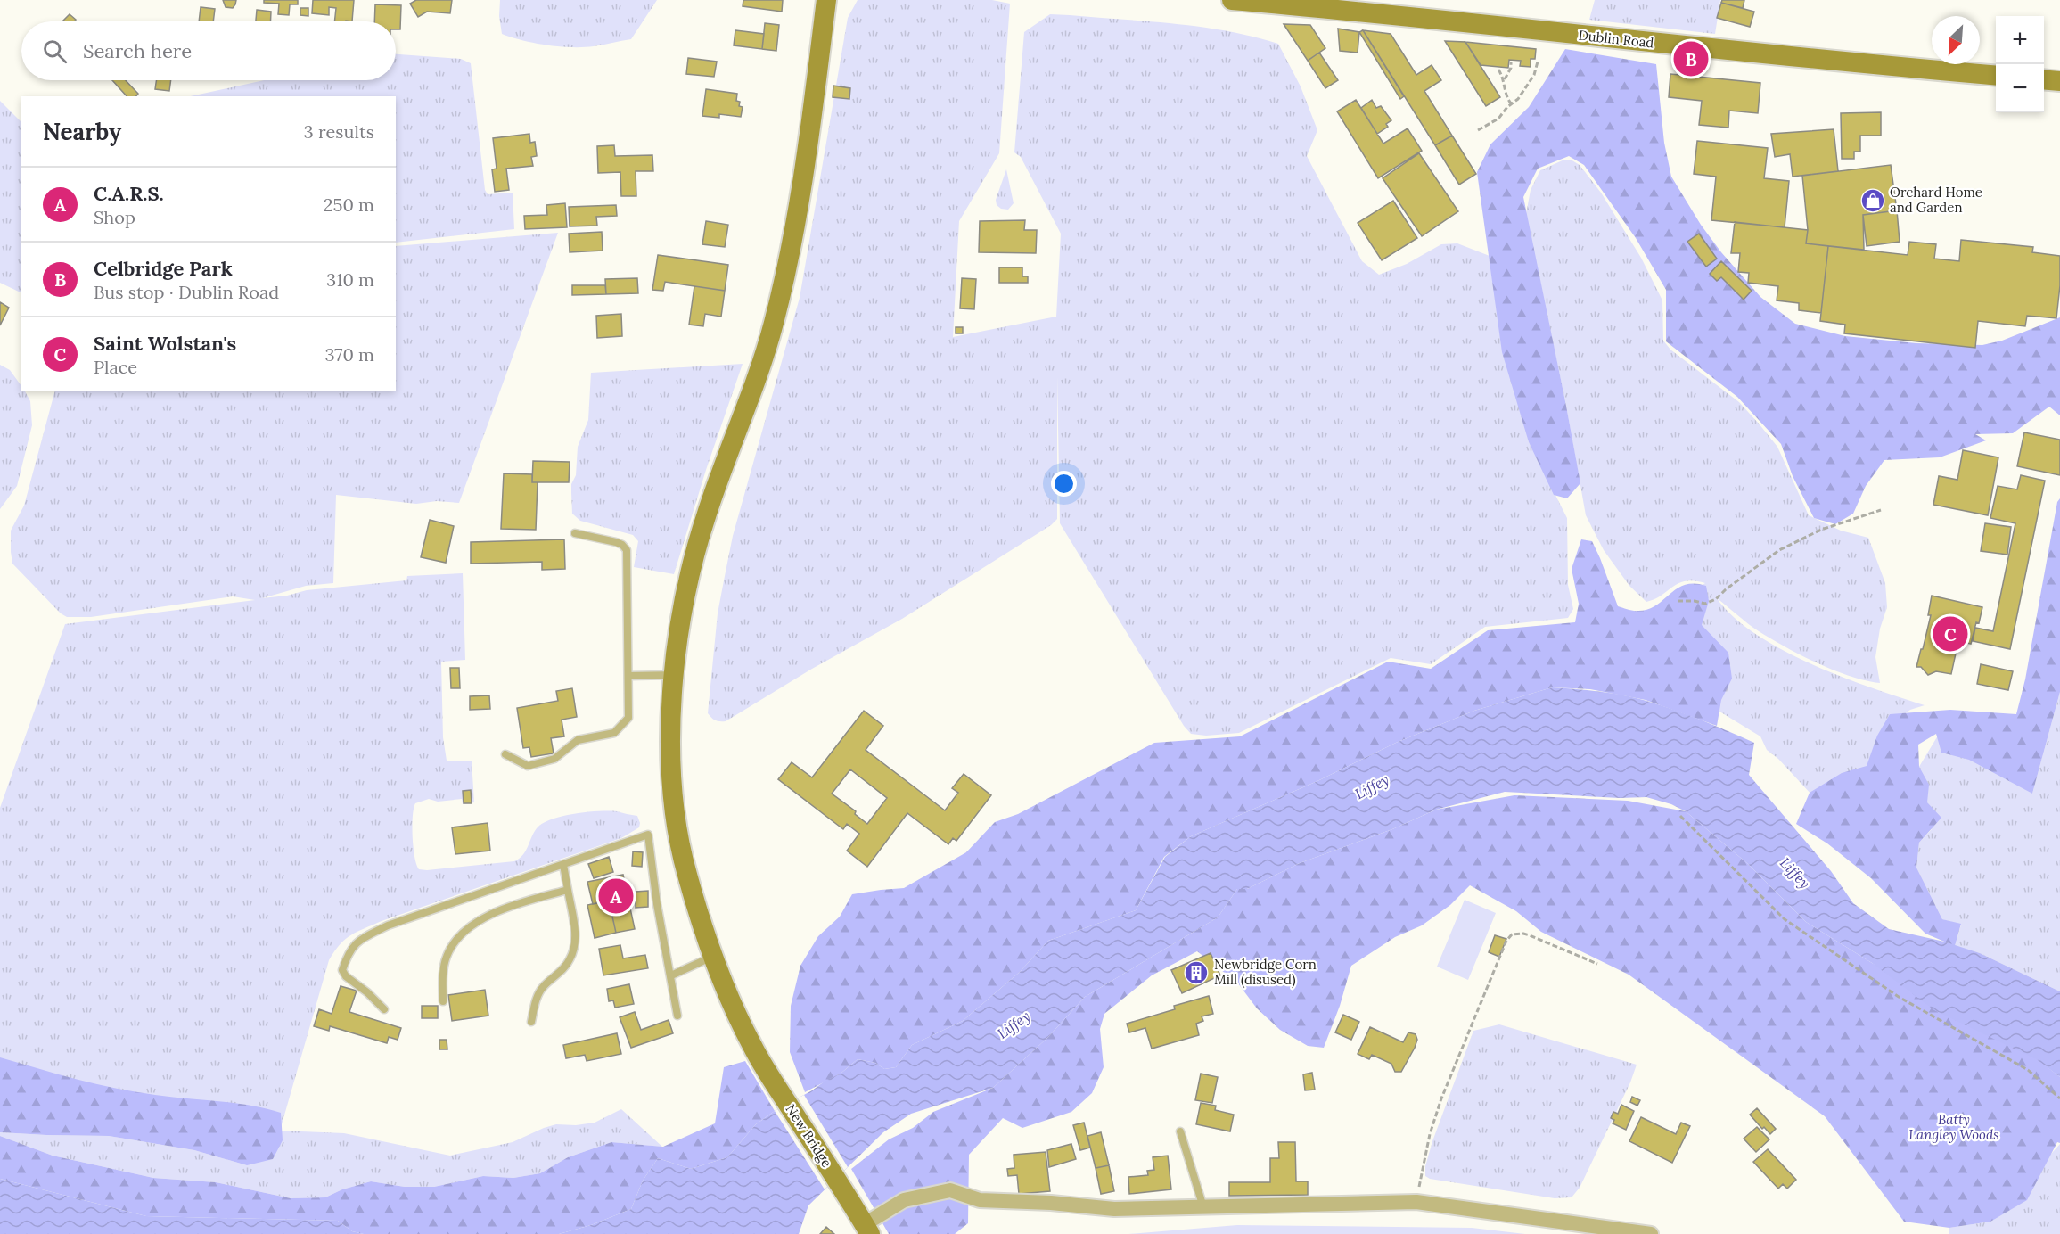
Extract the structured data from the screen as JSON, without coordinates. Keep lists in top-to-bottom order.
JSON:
{
  "streets": {
    "main road": ["Dublin Road", "New Bridge"]
  },
  "water": ["Liffey"],
  "parks": ["Batty Langley Woods"],
  "places": {
    "shop": ["Orchard Home and Garden"],
    "building": ["Newbridge Corn Mill (disused)"]
  },
  "north": "bottom left",
  "page": {
    "map_buttons": ["+", "−"],
    "search": "Search here",
    "pins": ["B", "C", "A"],
    "heading": ["Nearby", "3 results"],
    "list": [
      {
        "mark": "A",
        "name": "C.A.R.S.",
        "note": "Shop",
        "value": "250 m"
      },
      {
        "mark": "B",
        "name": "Celbridge Park",
        "note": "Bus stop · Dublin Road",
        "value": "310 m"
      },
      {
        "mark": "C",
        "name": "Saint Wolstan's",
        "note": "Place",
        "value": "370 m"
      }
    ]
  }
}
